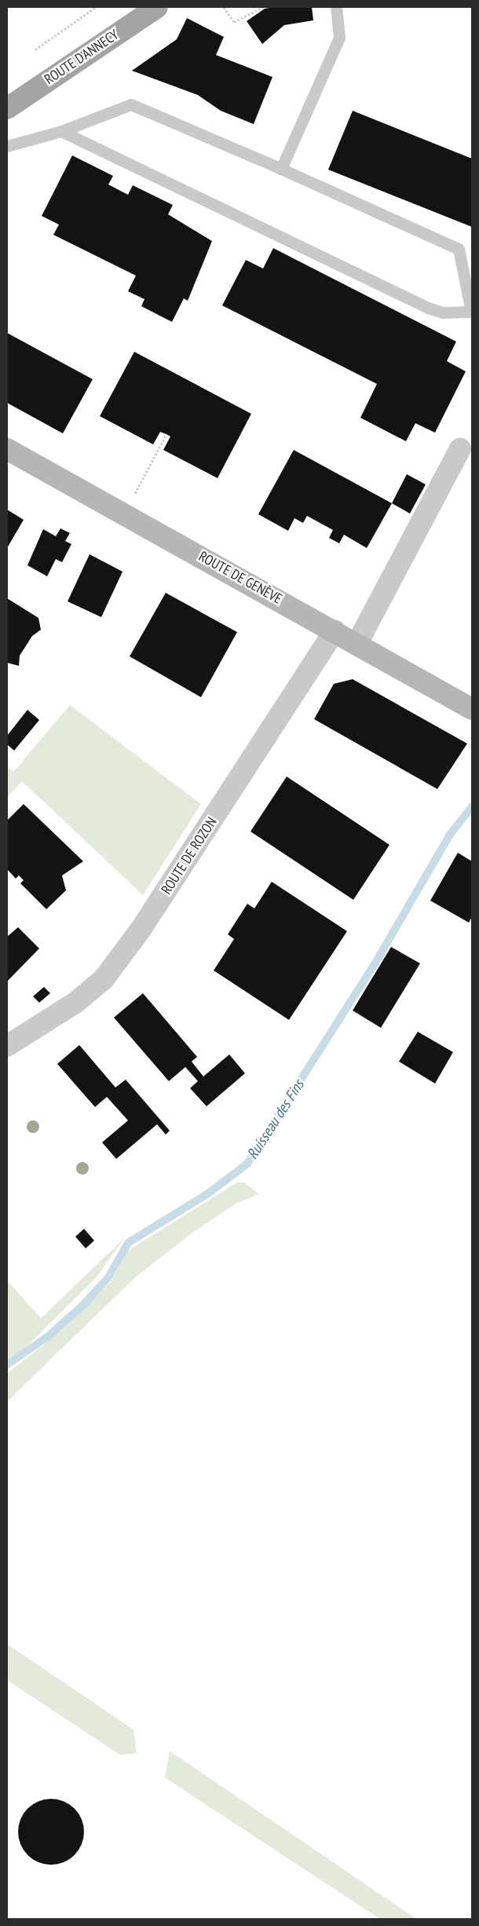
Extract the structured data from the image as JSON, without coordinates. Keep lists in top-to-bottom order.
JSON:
{
  "streets": {
    "main road": ["ROUTE D'ANNECY", "ROUTE DE GENÈVE"],
    "street": ["ROUTE DE ROZON"]
  },
  "crossings": [
    ["ROUTE DE GENÈVE", "ROUTE DE ROZON"]
  ],
  "water": ["Ruisseau des Fins"]
}
